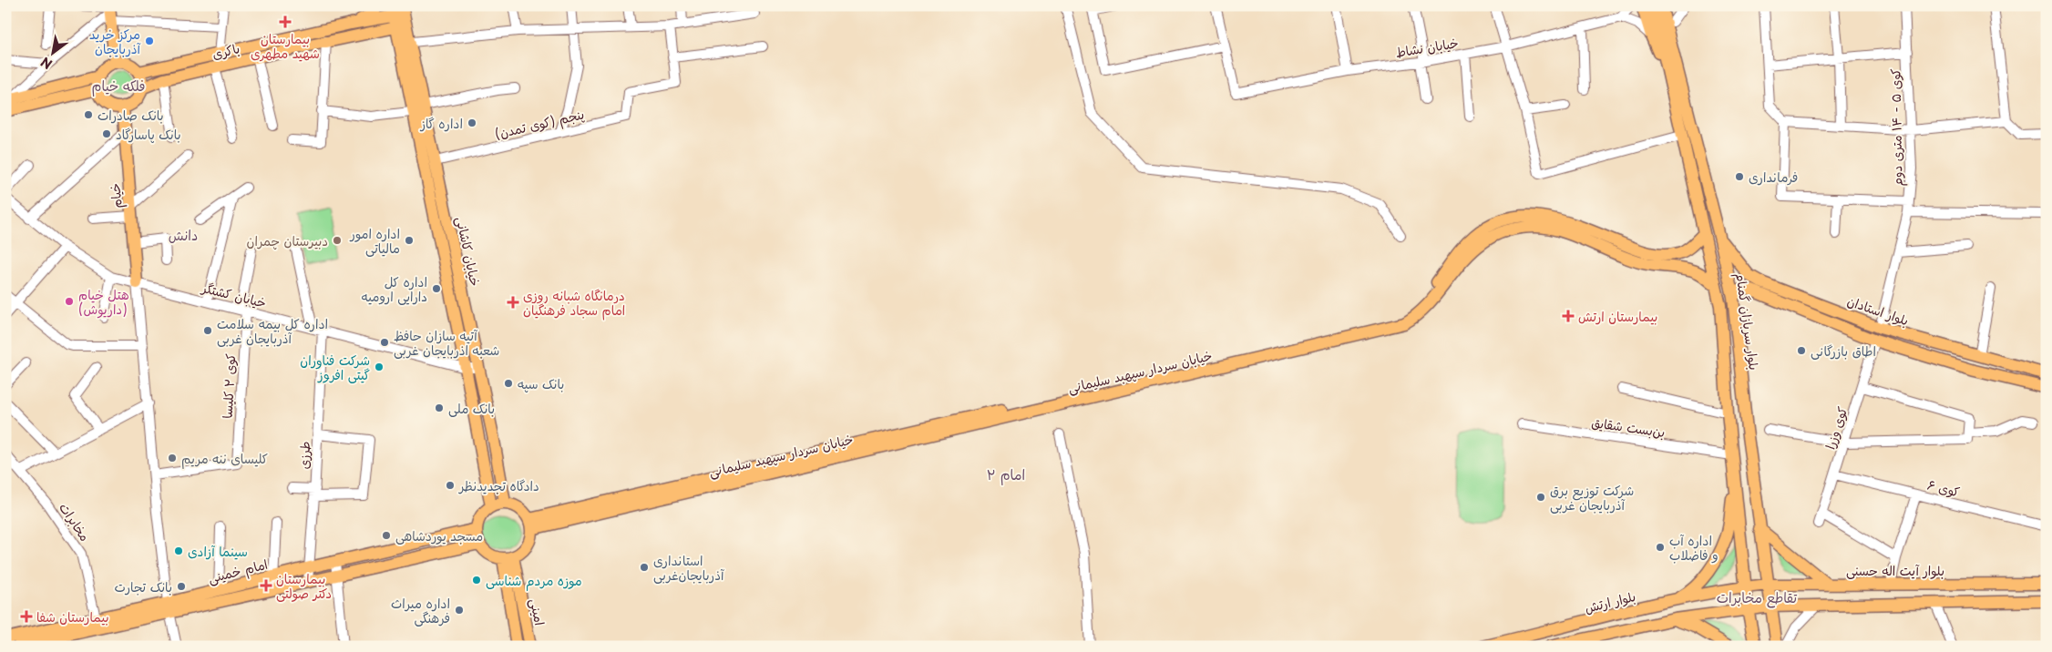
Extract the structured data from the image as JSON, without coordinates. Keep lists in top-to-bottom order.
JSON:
{
  "streets": {
    "main road": [
      "باکری",
      "خیام",
      "خیابان کاشانی",
      "بلوار استادان",
      "بلوار سربازان گمنام",
      "خیابان سردار سپهبد سلیمانی",
      "بلوار آیت اله حسنی",
      "امام خمینی",
      "بلوار ارتش",
      "امینی"
    ],
    "street": [
      "خیابان نشاط",
      "پنجم (کوی تمدن)",
      "کوی ۵ - ۱۴ متری دوم",
      "خیابان کشتگر",
      "کوی ۲ کلیسا",
      "بن‌بست شقایق",
      "کوی وزرا",
      "طرزی",
      "کوی ۶",
      "مخابرات"
    ]
  },
  "crossings": [
    ["باکری", "خیام"],
    ["باکری", "خیابان کاشانی"],
    ["پنجم (کوی تمدن)", "خیابان کاشانی"],
    ["کوی ۵ - ۱۴ متری دوم", "بلوار استادان"],
    ["خیام", "خیابان کشتگر"],
    ["خیابان کاشانی", "خیابان کشتگر"],
    ["خیابان کاشانی", "خیابان سردار سپهبد سلیمانی"],
    ["خیابان کاشانی", "امام خمینی"],
    ["خیابان کاشانی", "امینی"],
    ["خیابان کشتگر", "کوی ۲ کلیسا"],
    ["خیابان کشتگر", "طرزی"],
    ["بلوار استادان", "بلوار سربازان گمنام"],
    ["بلوار سربازان گمنام", "خیابان سردار سپهبد سلیمانی"],
    ["بلوار سربازان گمنام", "بن‌بست شقایق"],
    ["بلوار سربازان گمنام", "بلوار آیت اله حسنی"],
    ["بلوار سربازان گمنام", "بلوار ارتش"],
    ["خیابان سردار سپهبد سلیمانی", "امام خمینی"],
    ["خیابان سردار سپهبد سلیمانی", "امینی"],
    ["کوی وزرا", "کوی ۶"],
    ["طرزی", "امام خمینی"],
    ["مخابرات", "امام خمینی"],
    ["بلوار آیت اله حسنی", "بلوار ارتش"],
    ["امام خمینی", "امینی"]
  ],
  "districts": [
    "فلکه خیام",
    "دانش",
    "امام ۲",
    "تقاطع مخابرات"
  ],
  "places": {
    "health": [
      "بیمارستان شهید مطهری",
      "درمانگاه شبانه روزی امام سجاد فرهنگیان",
      "بیمارستان ارتش",
      "بیمارستان دکتر صولتی",
      "بیمارستان شفا"
    ],
    "other": [
      "مرکز خرید آذربایجان",
      "بانک صادرات",
      "اداره گاز",
      "بانک پاسارگاد",
      "فرمانداری",
      "دبیرستان چمران",
      "اداره امور مالیاتی",
      "اداره کل دارایی ارومیه",
      "هتل خیام (داریوش)",
      "اداره کل بیمه سلامت آذربایجان غربی",
      "آتیه سازان حافظ شعبه اذربایجان غربی",
      "اطاق بازرگانی",
      "شرکت فناوران گیتی افروز",
      "بانک سپه",
      "بانک ملی",
      "کلیسای ننه مریم",
      "دادگاه تجدیدنظر",
      "شرکت توزیع برق آذربایجان غربی",
      "مسجد یوردشاهی",
      "اداره آب و فاضلاب",
      "سینما آزادی",
      "استانداری آذربایجان‌غربی",
      "موزه مردم شناسی",
      "بانک تجارت",
      "اداره میراث فرهنگی"
    ]
  },
  "north": "bottom left"
}
